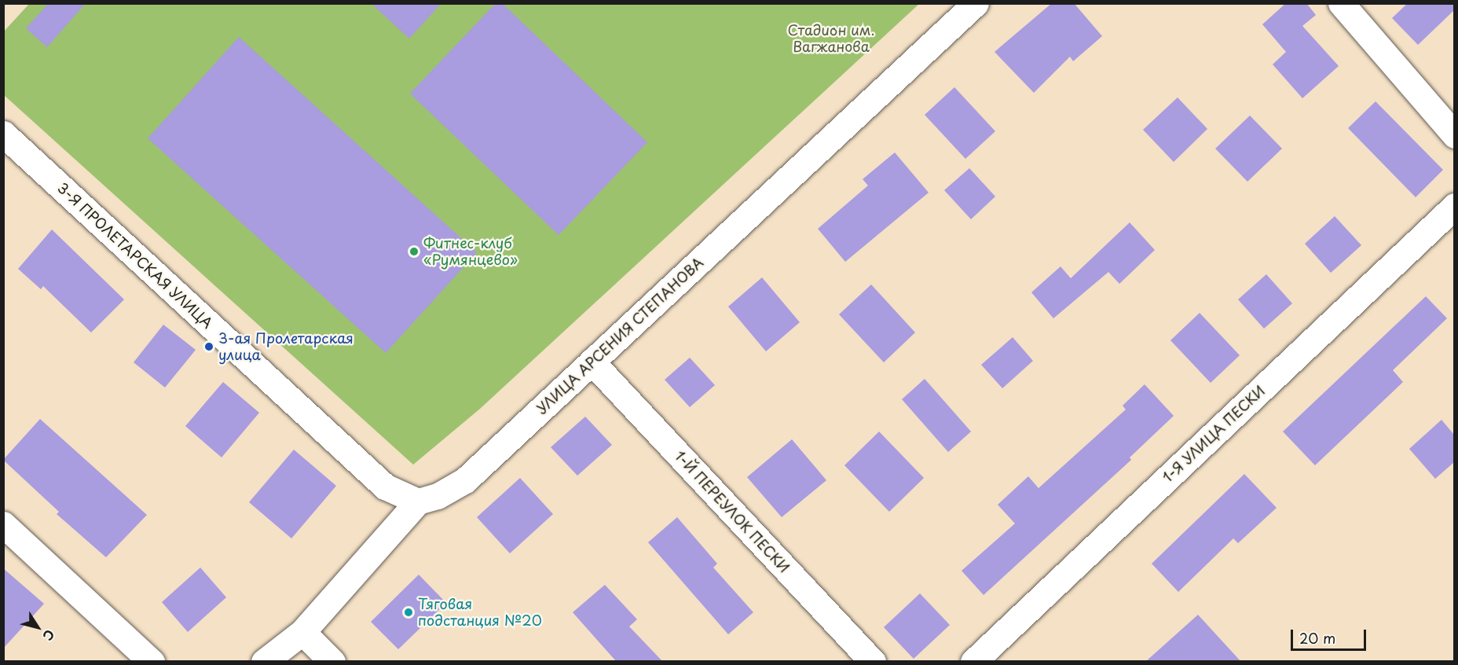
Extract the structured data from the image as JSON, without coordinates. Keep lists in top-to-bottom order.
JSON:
{
  "streets": {
    "street": [
      "3-Я ПРОЛЕТАРСКАЯ УЛИЦА",
      "УЛИЦА АРСЕНИЯ СТЕПАНОВА",
      "1-Я УЛИЦА ПЕСКИ",
      "1-Й ПЕРЕУЛОК ПЕСКИ"
    ]
  },
  "crossings": [
    ["3-Я ПРОЛЕТАРСКАЯ УЛИЦА", "УЛИЦА АРСЕНИЯ СТЕПАНОВА"],
    ["УЛИЦА АРСЕНИЯ СТЕПАНОВА", "1-Й ПЕРЕУЛОК ПЕСКИ"]
  ],
  "parks": ["Стадион им. Вагжанова"],
  "places": ["Фитнес-клуб «Румянцево»", "3-ая Пролетарская улица", "Тяговая подстанция №20"],
  "scale_bar": "20 m",
  "north": "bottom right"
}
